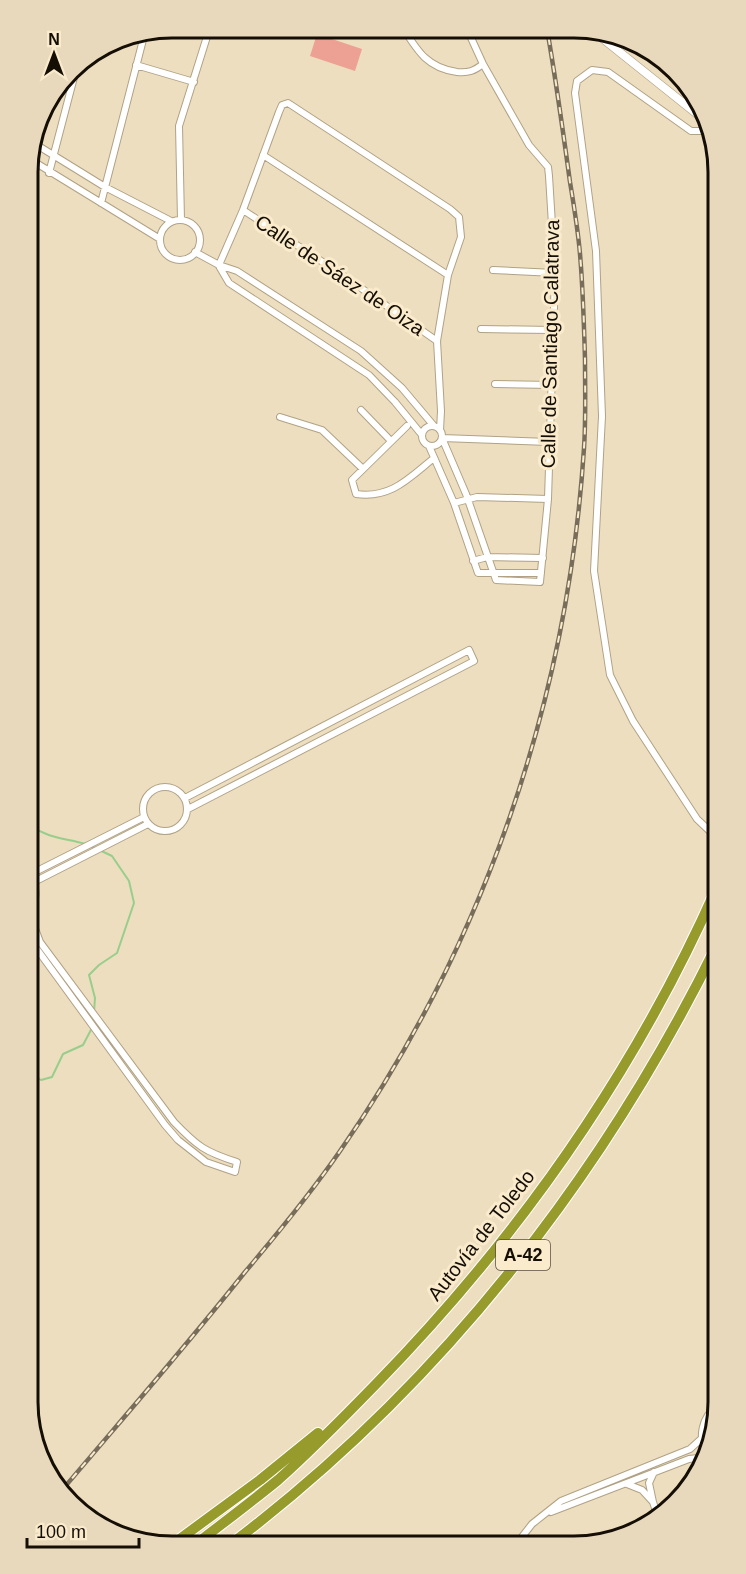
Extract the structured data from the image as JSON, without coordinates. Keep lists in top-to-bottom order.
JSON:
{
  "streets": {
    "highway": ["Autovía de Toledo", "A-42"],
    "street": ["Calle de Sáez de Oiza", "Calle de Santiago Calatrava"]
  },
  "scale_bar": "100 m",
  "north": "top"
}
